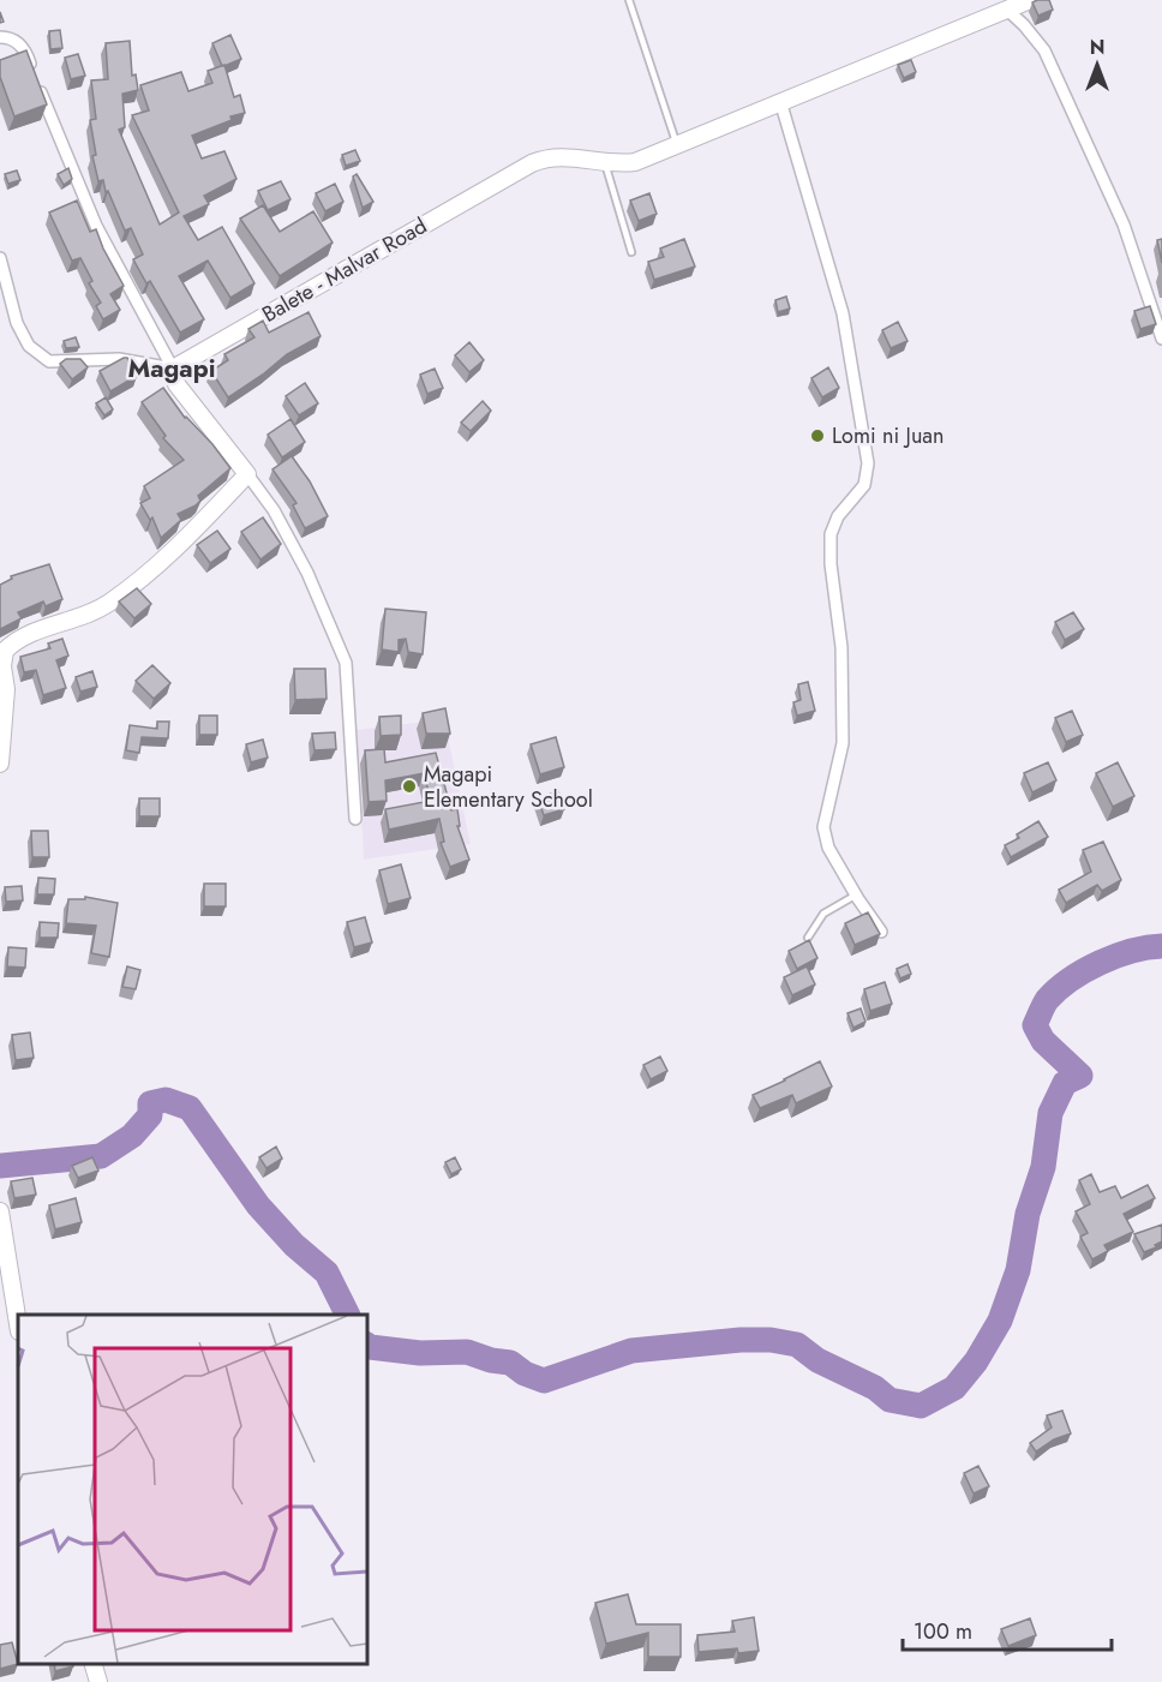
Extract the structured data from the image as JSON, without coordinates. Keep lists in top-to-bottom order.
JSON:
{
  "streets": {
    "main road": ["Balete - Malvar Road"]
  },
  "districts": ["Magapi"],
  "places": ["Lomi ni Juan", "Magapi Elementary School"],
  "scale_bar": "100 m",
  "north": "top"
}
